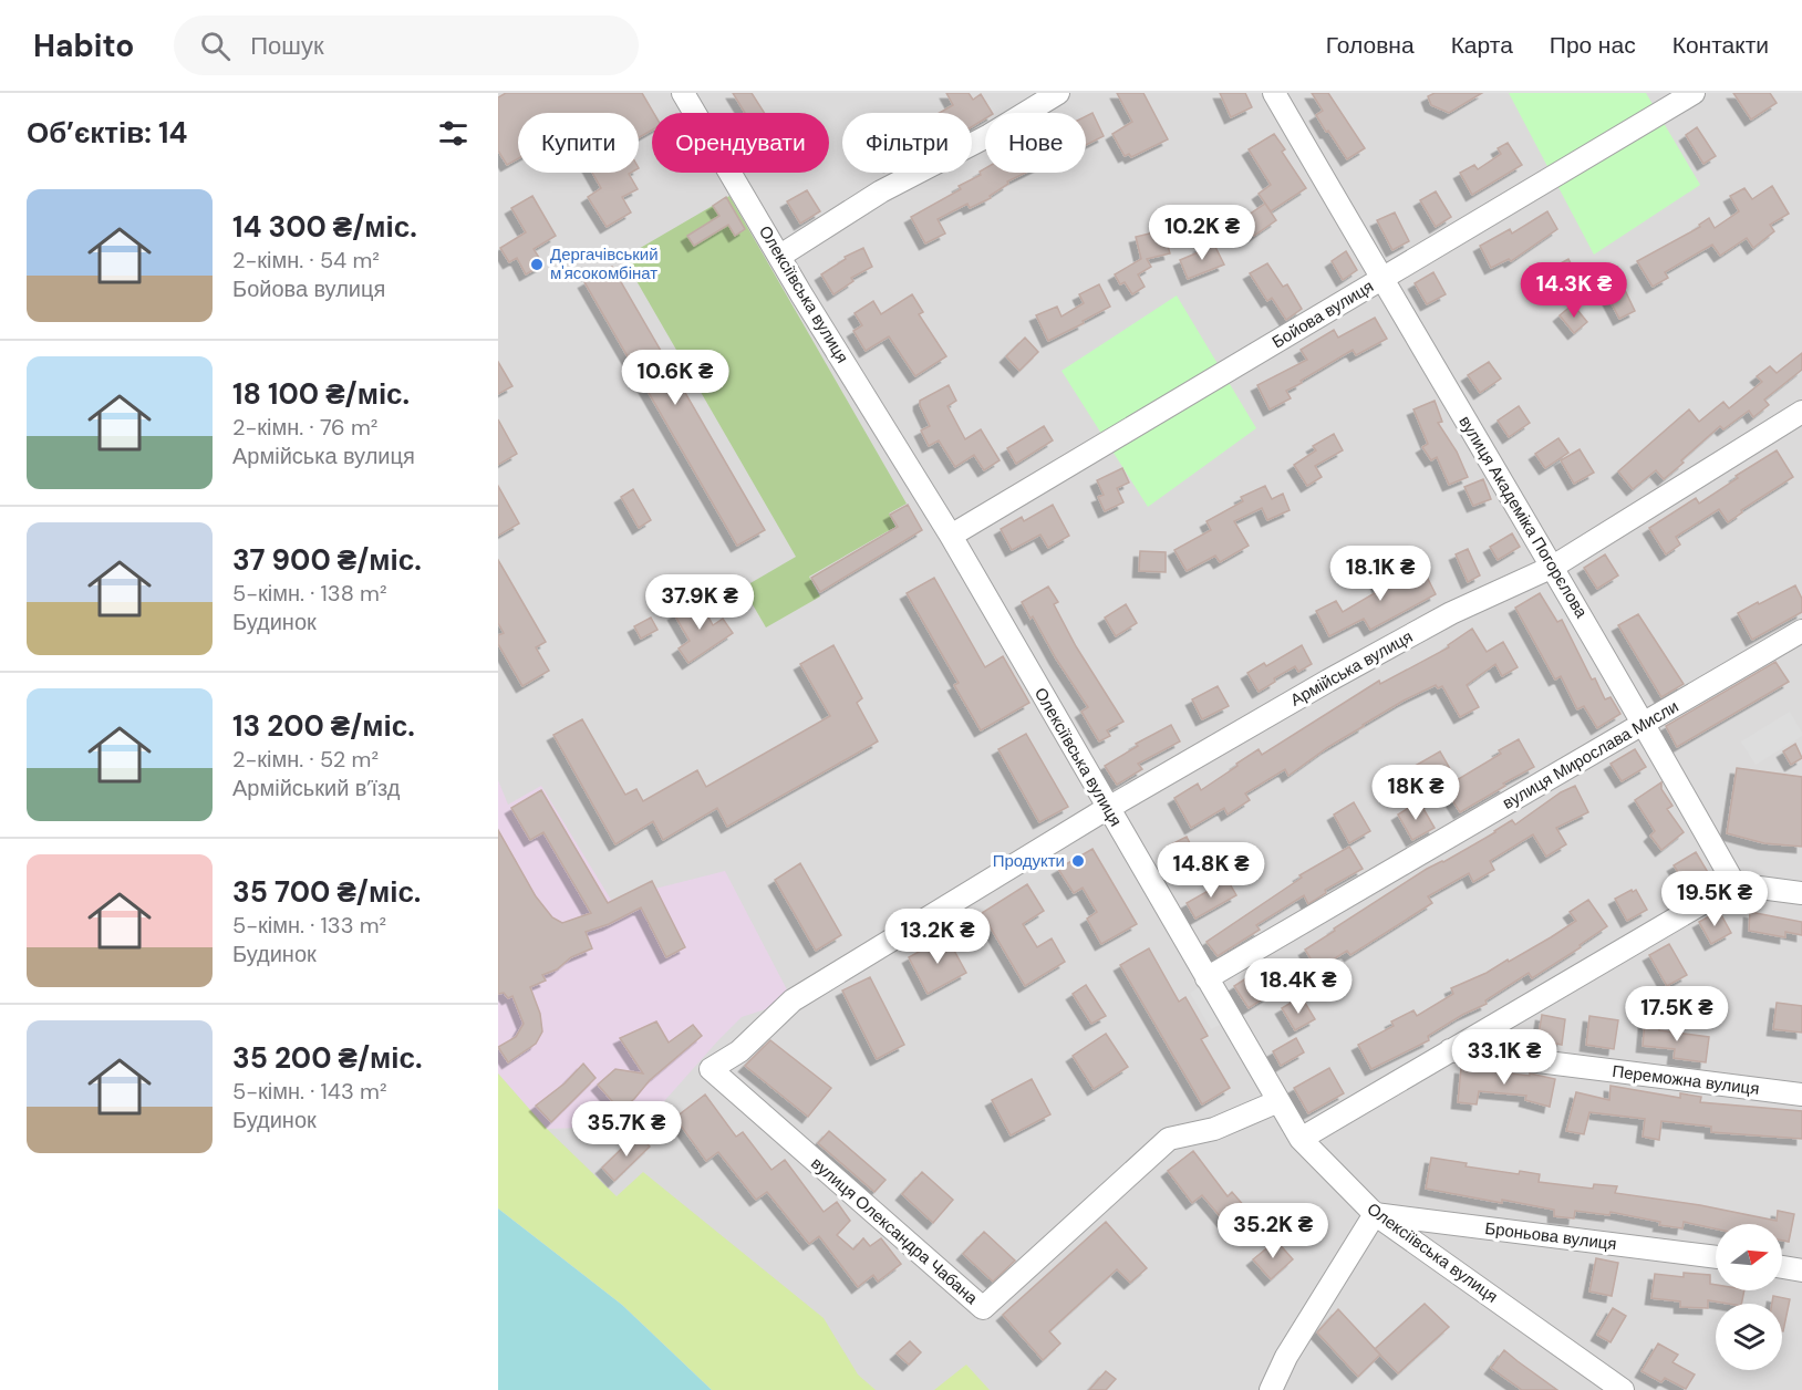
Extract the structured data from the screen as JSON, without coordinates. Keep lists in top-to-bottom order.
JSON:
{
  "streets": {
    "street": [
      "Олексіївська вулиця",
      "Бойова вулиця",
      "вулиця Академіка Погорєлова",
      "Армійська вулиця",
      "вулиця Мирослава Мисли",
      "Переможна вулиця",
      "вулиця Олександра Чабана",
      "Броньова вулиця"
    ]
  },
  "crossings": [
    ["Олексіївська вулиця", "Бойова вулиця"],
    ["Олексіївська вулиця", "Армійська вулиця"],
    ["Олексіївська вулиця", "вулиця Мирослава Мисли"],
    ["Олексіївська вулиця", "вулиця Олександра Чабана"],
    ["Олексіївська вулиця", "Броньова вулиця"],
    ["Бойова вулиця", "вулиця Академіка Погорєлова"],
    ["вулиця Академіка Погорєлова", "Армійська вулиця"],
    ["вулиця Академіка Погорєлова", "вулиця Мирослава Мисли"],
    ["Армійська вулиця", "вулиця Олександра Чабана"]
  ],
  "places": ["Дергачівський м'ясокомбінат", "Продукти"],
  "north": "right",
  "page": {
    "header": "Habito",
    "search": "Пошук",
    "nav": [
      "Головна",
      "Карта",
      "Про нас",
      "Контакти"
    ],
    "heading": "Об’єктів: 14",
    "chip": [
      "Купити",
      "Орендувати",
      "Фільтри",
      "Нове"
    ],
    "list": [
      {
        "name": "14 300 ₴/міс.",
        "note": "2-кімн. · 54 m² · Бойова вулиця"
      },
      {
        "name": "18 100 ₴/міс.",
        "note": "2-кімн. · 76 m² · Армійська вулиця"
      },
      {
        "name": "37 900 ₴/міс.",
        "note": "5-кімн. · 138 m² · Будинок"
      },
      {
        "name": "13 200 ₴/міс.",
        "note": "2-кімн. · 52 m² · Армійський в’їзд"
      },
      {
        "name": "35 700 ₴/міс.",
        "note": "5-кімн. · 133 m² · Будинок"
      },
      {
        "name": "35 200 ₴/міс.",
        "note": "5-кімн. · 143 m² · Будинок"
      }
    ],
    "price": [
      "10.2K ₴",
      "14.3K ₴",
      "10.6K ₴",
      "18.1K ₴",
      "37.9K ₴",
      "18K ₴",
      "14.8K ₴",
      "19.5K ₴",
      "13.2K ₴",
      "18.4K ₴",
      "17.5K ₴",
      "33.1K ₴",
      "35.7K ₴",
      "35.2K ₴"
    ]
  }
}
